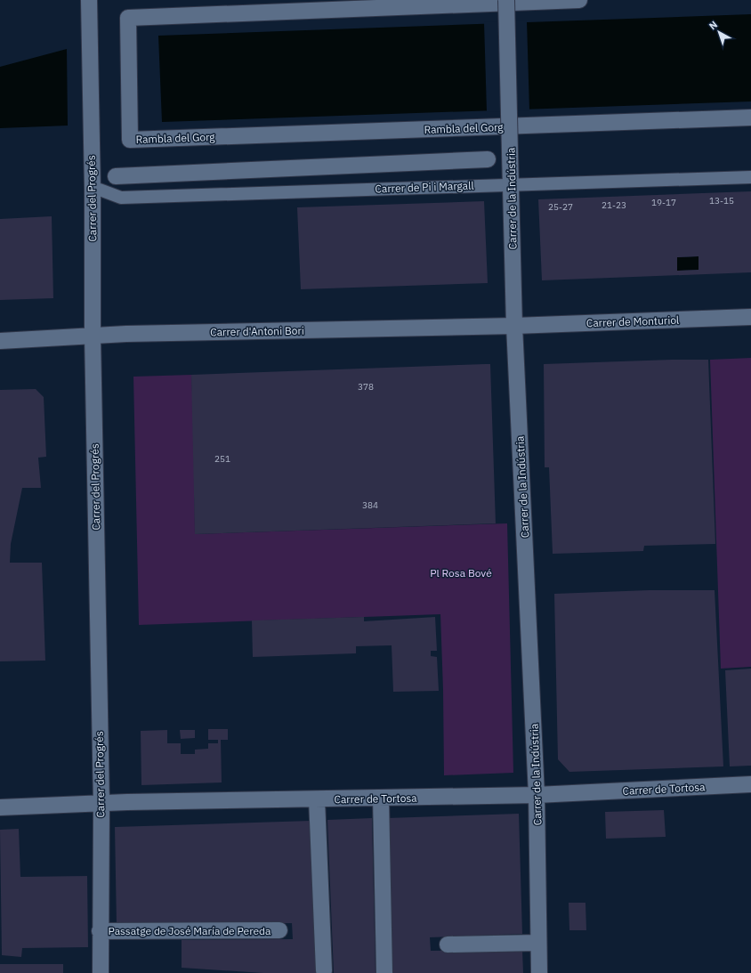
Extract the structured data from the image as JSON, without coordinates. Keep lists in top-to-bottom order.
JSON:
{
  "streets": {
    "street": [
      "Rambla del Gorg",
      "Carrer de Pi i Margall",
      "Carrer del Progrés",
      "Carrer de la Indústria",
      "Carrer de Monturiol",
      "Carrer d'Antoni Bori",
      "Carrer de Tortosa",
      "Passatge de José María de Pereda"
    ]
  },
  "crossings": [
    ["Carrer de Pi i Margall", "Carrer de la Indústria"],
    ["Carrer del Progrés", "Carrer d'Antoni Bori"],
    ["Carrer del Progrés", "Carrer de Tortosa"],
    ["Carrer del Progrés", "Passatge de José María de Pereda"],
    ["Carrer de la Indústria", "Carrer de Monturiol"],
    ["Carrer de la Indústria", "Carrer d'Antoni Bori"],
    ["Carrer de la Indústria", "Carrer de Tortosa"],
    ["Carrer de Monturiol", "Carrer d'Antoni Bori"]
  ],
  "parks": ["Pl Rosa Bové"],
  "house_numbers": [
    "13-15",
    "19-17",
    "21-23",
    "25-27",
    "378",
    "251",
    "384"
  ],
  "north": "top left"
}
